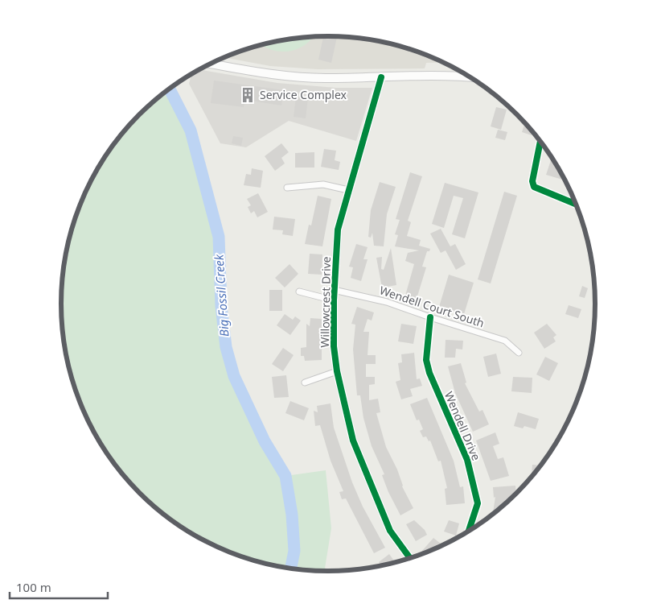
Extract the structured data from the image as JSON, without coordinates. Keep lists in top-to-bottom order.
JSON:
{
  "streets": {
    "street": ["Willowcrest Drive", "Wendell Court South", "Wendell Drive"]
  },
  "crossings": [
    ["Willowcrest Drive", "Wendell Court South"],
    ["Wendell Court South", "Wendell Drive"]
  ],
  "water": ["Big Fossil Creek"],
  "places": {
    "building": ["Service Complex"]
  },
  "scale_bar": "100 m"
}
